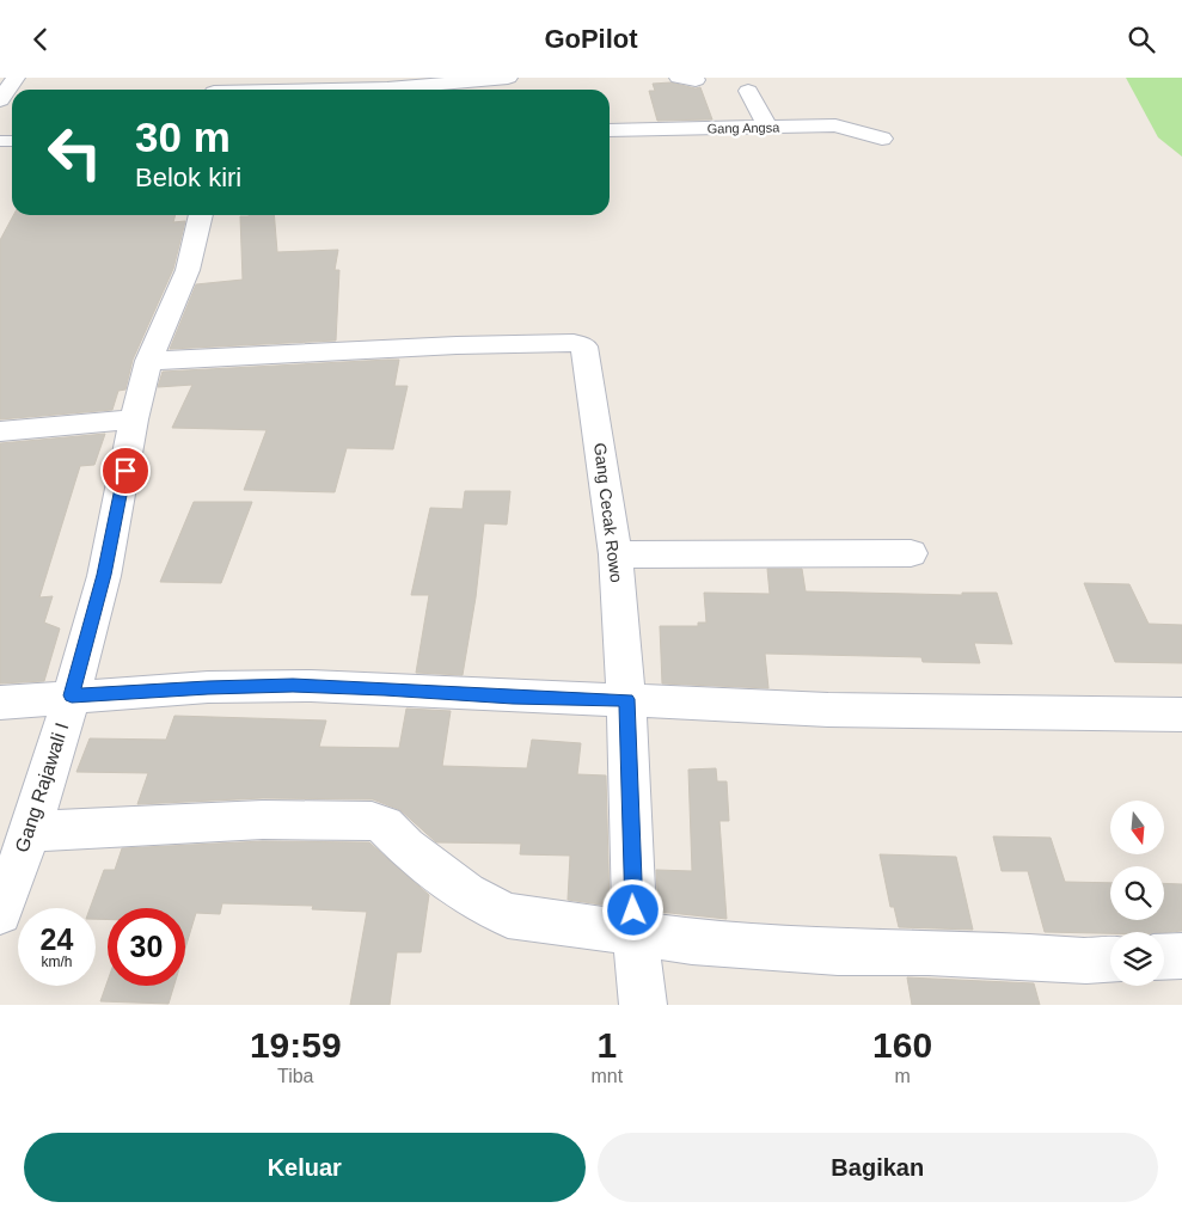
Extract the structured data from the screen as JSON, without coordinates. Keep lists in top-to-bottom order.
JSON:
{
  "streets": {
    "street": ["Gang Angsa", "Gang Cecak Rowo", "Gang Rajawali I"]
  },
  "crossings": [
    ["Gang Cecak Rowo", "Gang Rajawali I"]
  ],
  "north": "bottom",
  "page": {
    "header": "GoPilot",
    "turn": ["30 m", "Belok kiri"],
    "speed": "24 km/h",
    "limit": "30",
    "eta": [
      "19:59",
      "Tiba",
      "1",
      "mnt",
      "160",
      "m"
    ],
    "buttons": ["Keluar", "Bagikan"]
  }
}
